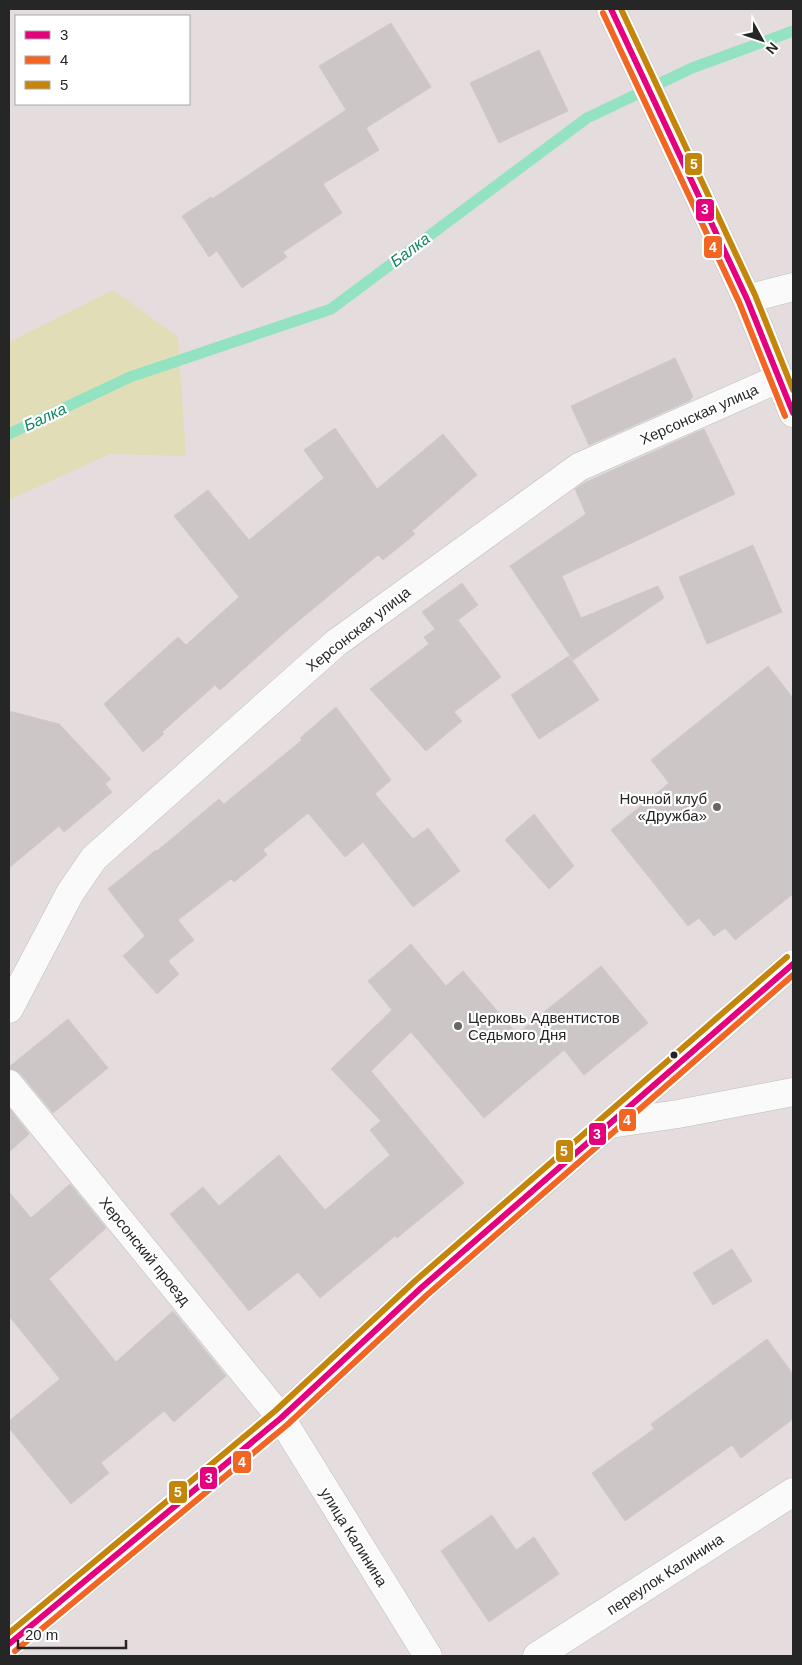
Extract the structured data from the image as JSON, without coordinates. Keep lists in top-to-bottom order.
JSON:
{
  "streets": {
    "street": [
      "Херсонская улица",
      "Херсонский проезд",
      "улица Калинина",
      "переулок Калинина"
    ]
  },
  "crossings": [
    ["Херсонский проезд", "улица Калинина"]
  ],
  "water": ["Балка"],
  "places": ["Ночной клуб «Дружба»", "Церковь Адвентистов Седьмого Дня"],
  "lines": ["transit line 3", "transit line 5", "transit line 4"],
  "legend": ["3", "4", "5"],
  "scale_bar": "20 m",
  "north": "bottom right"
}
